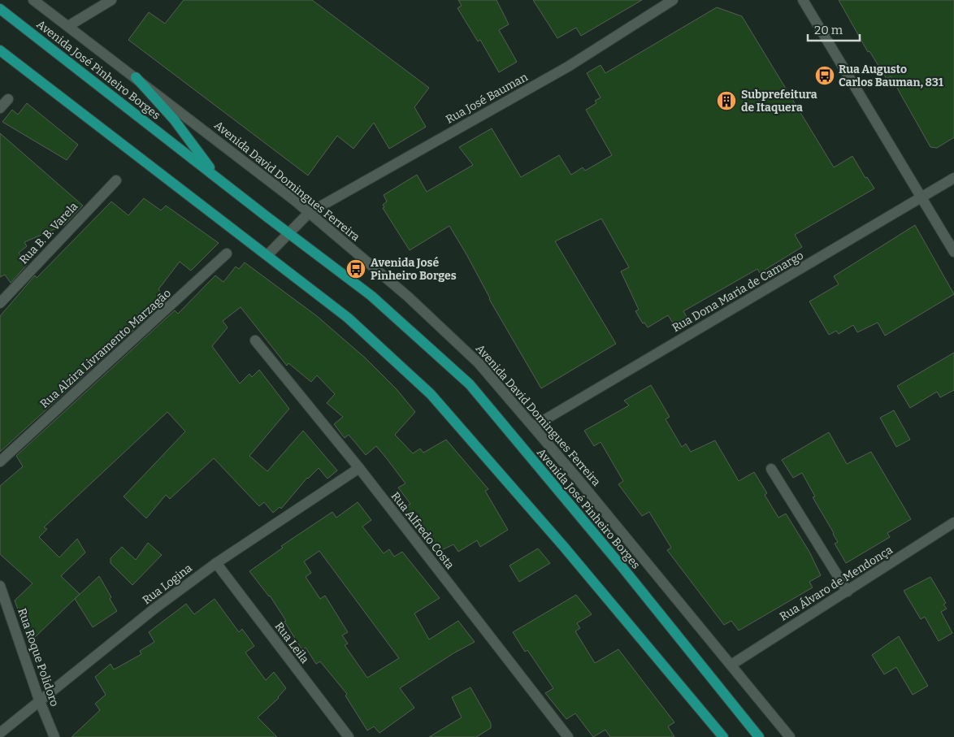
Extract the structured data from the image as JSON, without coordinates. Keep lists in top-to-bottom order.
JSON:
{
  "streets": {
    "main road": ["Avenida José Pinheiro Borges"],
    "street": [
      "Rua José Bauman",
      "Avenida David Domingues Ferreira",
      "Rua B. B. Varela",
      "Rua Dona Maria de Camargo",
      "Rua Alzira Livramento Marzagão",
      "Rua Alfredo Costa",
      "Rua Álvaro de Mendonça",
      "Rua Logina",
      "Rua Leila",
      "Rua Roque Polidoro"
    ]
  },
  "crossings": [
    ["Avenida José Pinheiro Borges", "Rua José Bauman"],
    ["Rua José Bauman", "Avenida David Domingues Ferreira"],
    ["Avenida David Domingues Ferreira", "Rua Dona Maria de Camargo"],
    ["Avenida David Domingues Ferreira", "Rua Álvaro de Mendonça"],
    ["Rua Alfredo Costa", "Rua Logina"],
    ["Rua Logina", "Rua Leila"],
    ["Rua Logina", "Rua Roque Polidoro"]
  ],
  "places": {
    "bus stop": ["Rua Augusto Carlos Bauman, 831", "Avenida José Pinheiro Borges"],
    "building": ["Subprefeitura de Itaquera"]
  },
  "scale_bar": "20 m"
}
